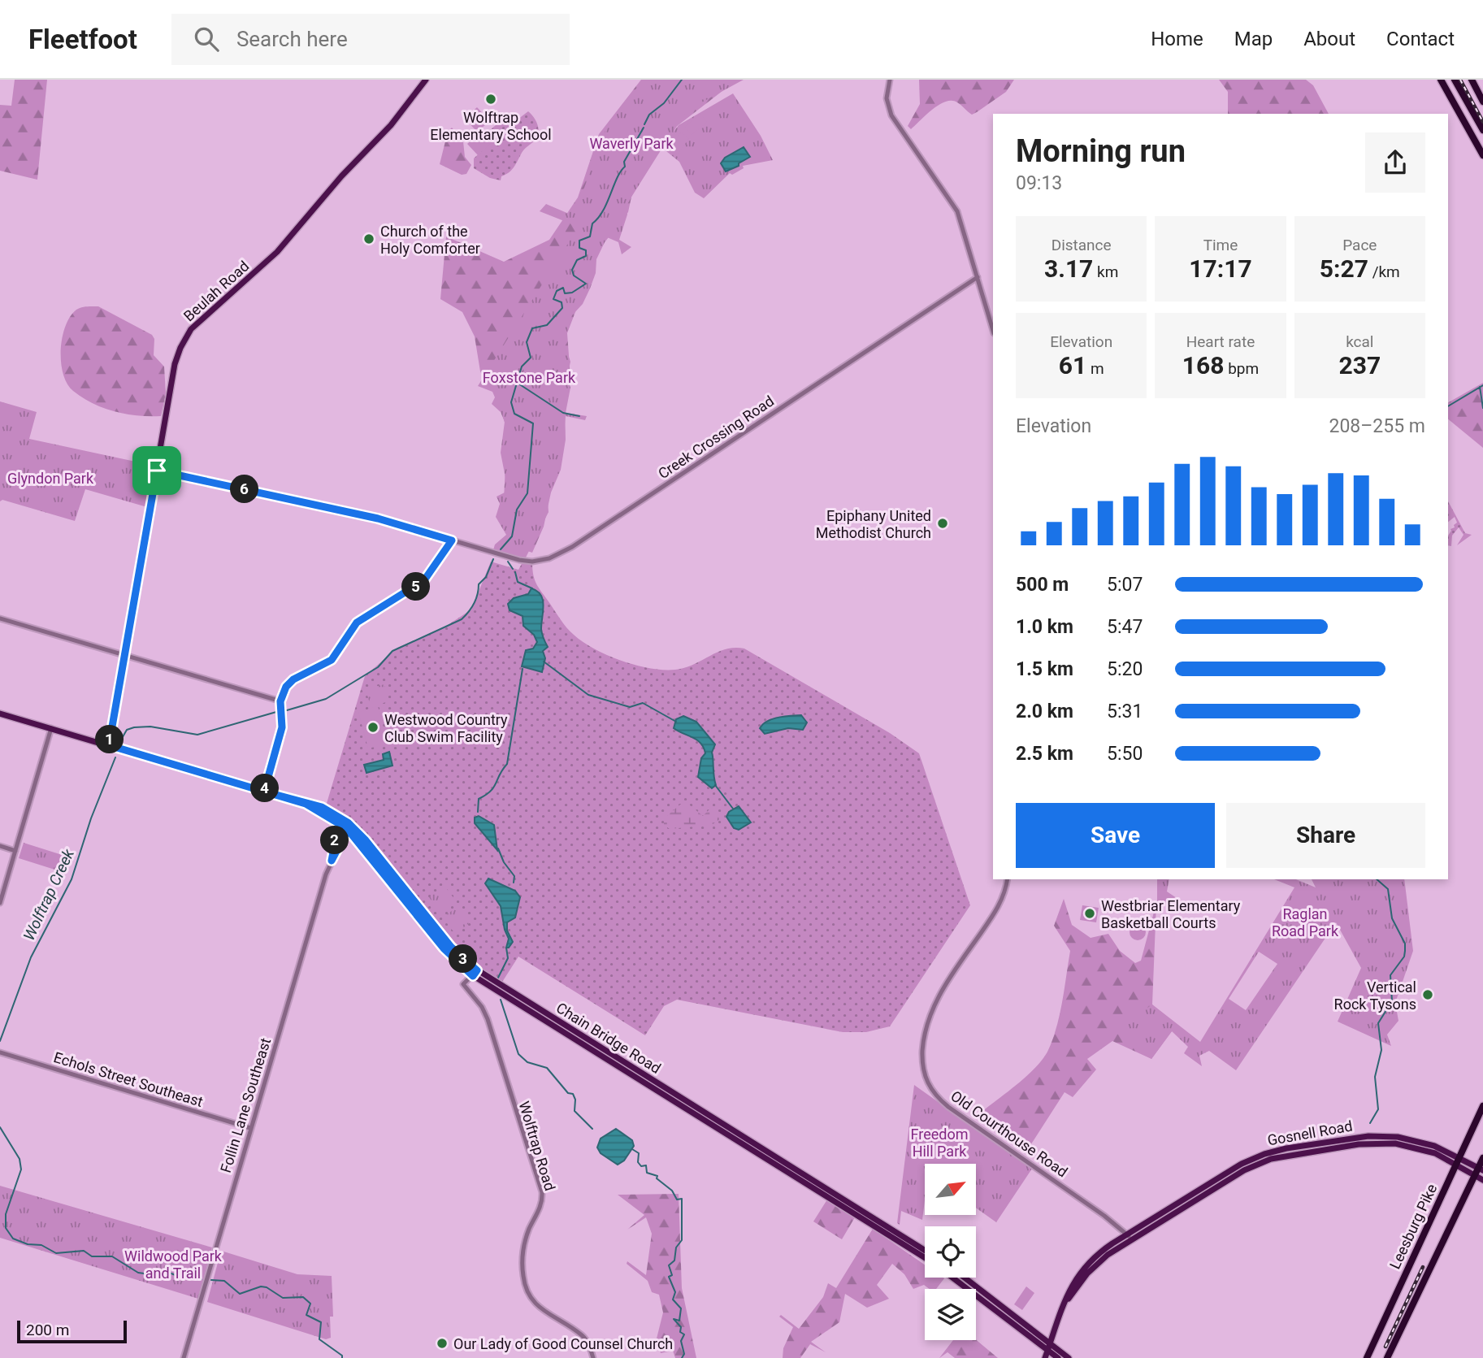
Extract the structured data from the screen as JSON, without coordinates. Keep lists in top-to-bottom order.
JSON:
{
  "streets": {
    "highway": ["Leesburg Pike"],
    "main road": ["Beulah Road", "Chain Bridge Road", "Gosnell Road"],
    "street": [
      "Creek Crossing Road",
      "Echols Street Southeast",
      "Follin Lane Southeast",
      "Old Courthouse Road",
      "Wolftrap Road"
    ]
  },
  "crossings": [
    ["Beulah Road", "Creek Crossing Road"],
    ["Chain Bridge Road", "Wolftrap Road"],
    ["Echols Street Southeast", "Follin Lane Southeast"],
    ["Gosnell Road", "Old Courthouse Road"],
    ["Gosnell Road", "Leesburg Pike"]
  ],
  "water": ["Wolftrap Creek"],
  "parks": [
    "Waverly Park",
    "Foxstone Park",
    "Glyndon Park",
    "Raglan Road Park",
    "Freedom Hill Park",
    "Wildwood Park and Trail"
  ],
  "places": [
    "Wolftrap Elementary School",
    "Church of the Holy Comforter",
    "Epiphany United Methodist Church",
    "Westwood Country Club Swim Facility",
    "Westbriar Elementary Basketball Courts",
    "Vertical Rock Tysons",
    "Our Lady of Good Counsel Church"
  ],
  "scale_bar": "200 m",
  "north": "top right",
  "page": {
    "header": "Fleetfoot",
    "search": "Search here",
    "nav": [
      "Home",
      "Map",
      "About",
      "Contact"
    ],
    "heading": ["Morning run", "09:13"],
    "stats": [
      ["Distance", "3.17 km"],
      ["Time", "17:17"],
      ["Pace", "5:27 /km"],
      ["Elevation", "61 m"],
      ["Heart rate", "168 bpm"],
      ["kcal", "237"]
    ],
    "chart": ["Elevation", "208–255 m"],
    "pins": [
      "6",
      "5",
      "1",
      "4",
      "2",
      "3"
    ],
    "list": [
      {
        "name": "500 m",
        "note": "5:07"
      },
      {
        "name": "1.0 km",
        "note": "5:47"
      },
      {
        "name": "1.5 km",
        "note": "5:20"
      },
      {
        "name": "2.0 km",
        "note": "5:31"
      },
      {
        "name": "2.5 km",
        "note": "5:50"
      }
    ],
    "buttons": ["Save", "Share"],
    "scale": "200 m"
  }
}
